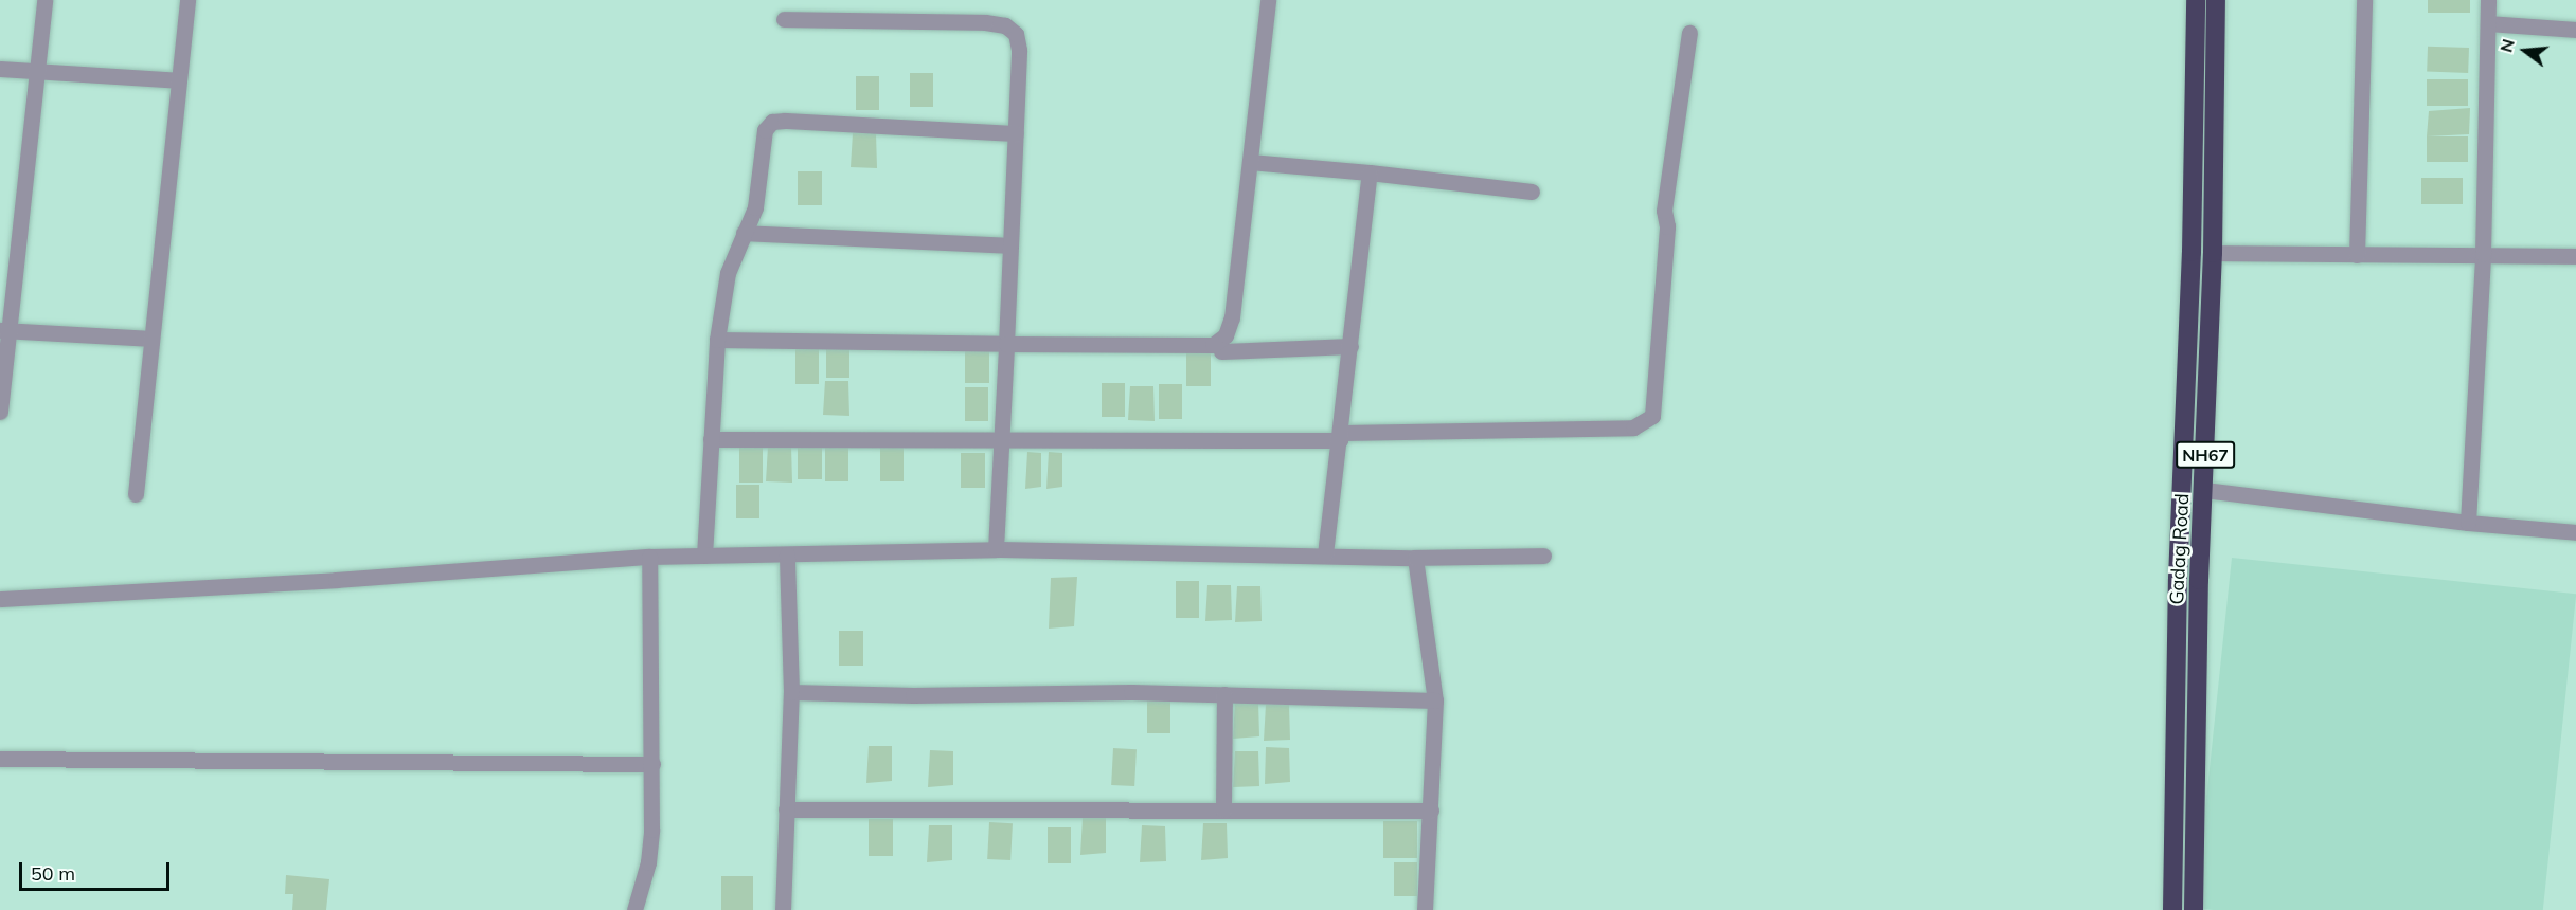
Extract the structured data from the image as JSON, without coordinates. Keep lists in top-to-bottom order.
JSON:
{
  "streets": {
    "highway": ["NH67", "Gadag Road"]
  },
  "scale_bar": "50 m",
  "north": "left"
}
